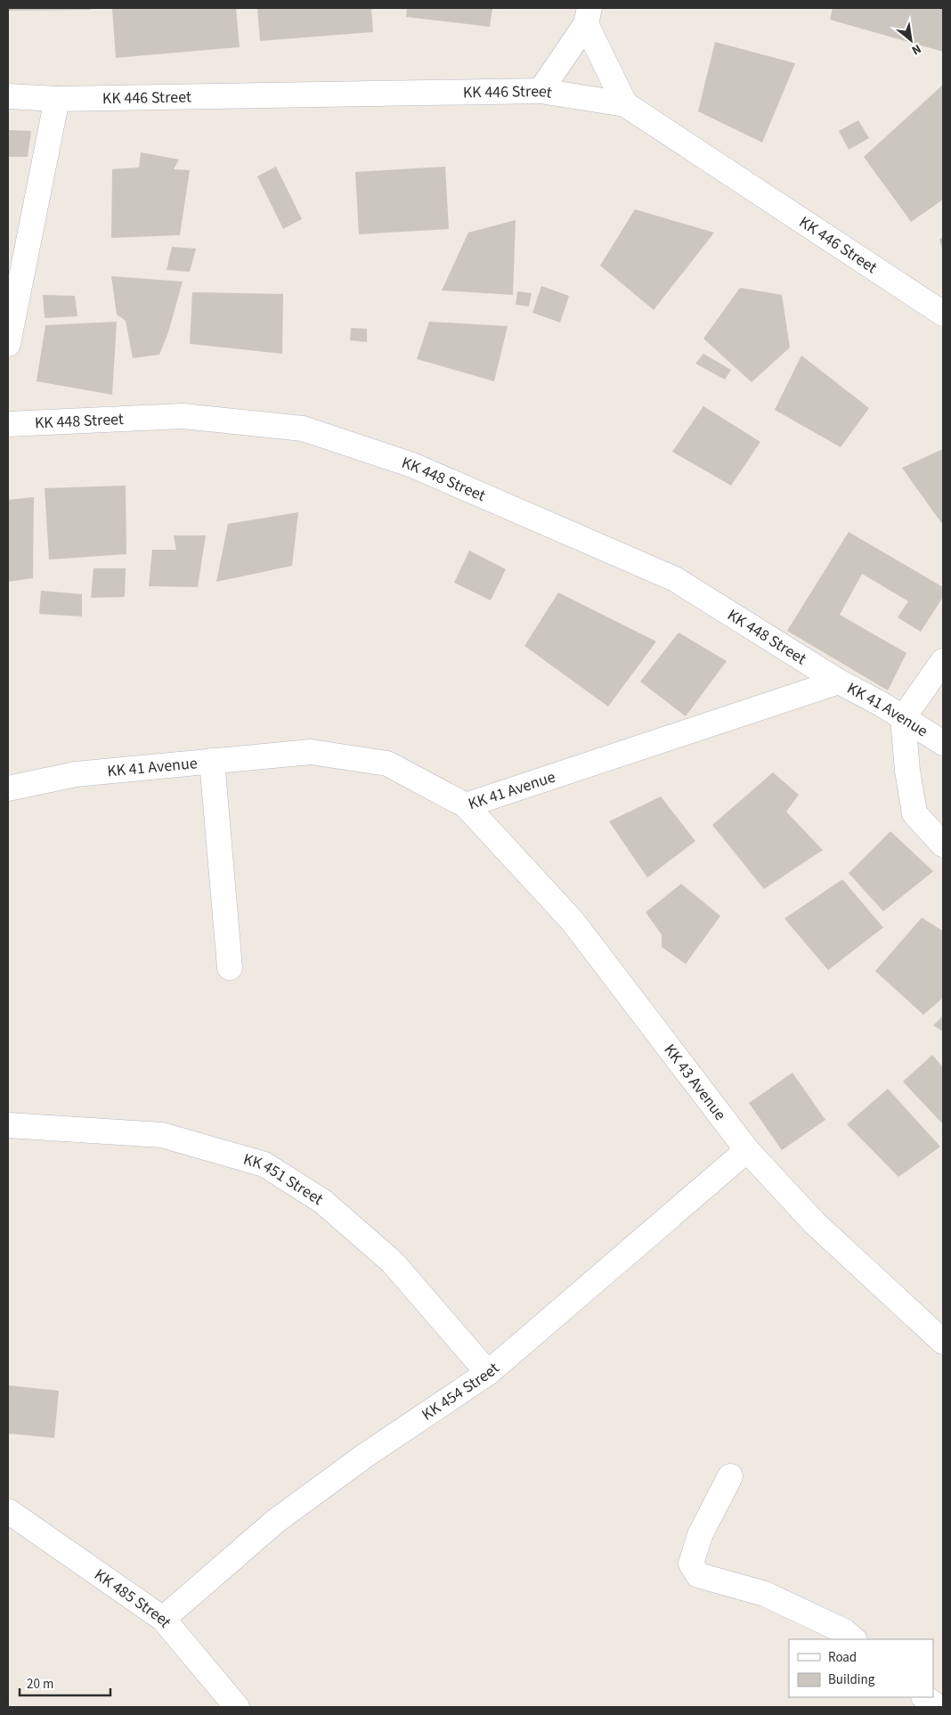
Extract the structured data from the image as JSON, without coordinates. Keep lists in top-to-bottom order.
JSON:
{
  "streets": {
    "street": [
      "KK 446 Street",
      "KK 448 Street",
      "KK 41 Avenue",
      "KK 43 Avenue",
      "KK 451 Street",
      "KK 454 Street",
      "KK 485 Street"
    ]
  },
  "crossings": [
    ["KK 448 Street", "KK 41 Avenue"],
    ["KK 41 Avenue", "KK 43 Avenue"],
    ["KK 43 Avenue", "KK 454 Street"],
    ["KK 451 Street", "KK 454 Street"],
    ["KK 454 Street", "KK 485 Street"]
  ],
  "legend": ["Road", "Building"],
  "scale_bar": "20 m",
  "north": "bottom right"
}
